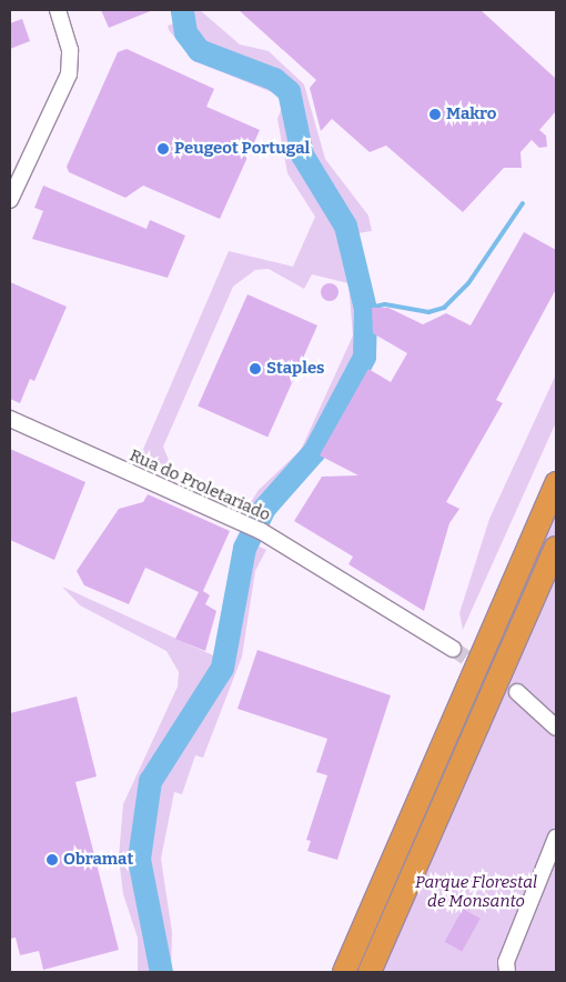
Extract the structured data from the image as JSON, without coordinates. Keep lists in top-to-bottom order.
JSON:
{
  "streets": {
    "street": ["Rua do Proletariado"]
  },
  "parks": ["Parque Florestal de Monsanto"],
  "places": [
    "Makro",
    "Peugeot Portugal",
    "Staples",
    "Obramat"
  ]
}
